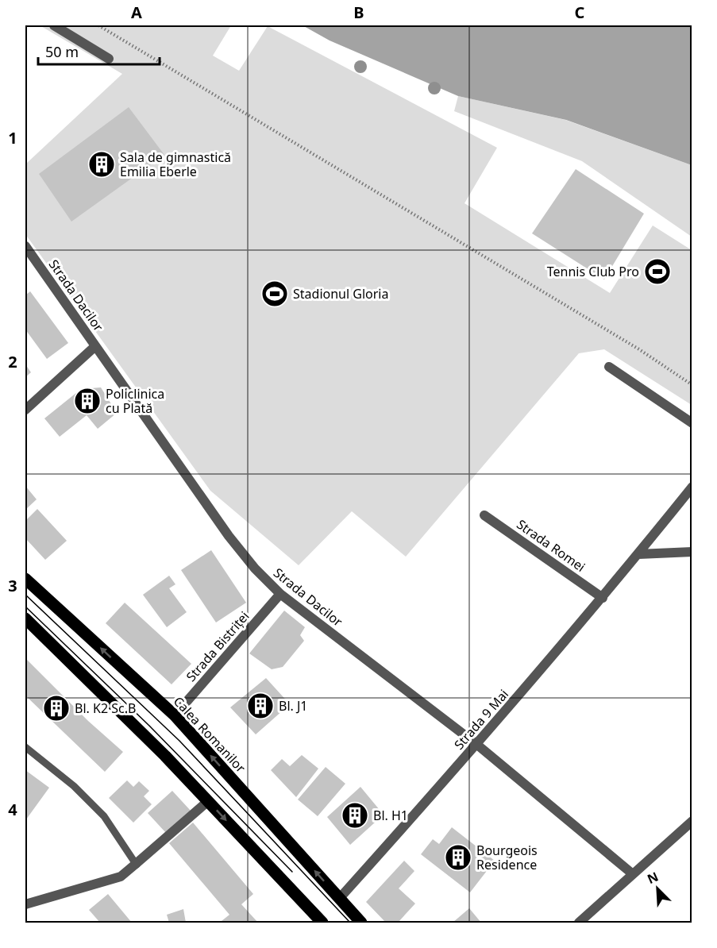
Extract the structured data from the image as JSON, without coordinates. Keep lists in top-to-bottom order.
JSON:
{
  "streets": {
    "main road": ["Calea Romanilor"],
    "street": [
      "Strada Dacilor",
      "Strada Romei",
      "Strada Bistriței",
      "Strada 9 Mai"
    ]
  },
  "crossings": [
    ["Strada Dacilor", "Strada Bistriței"],
    ["Strada Dacilor", "Strada 9 Mai"],
    ["Strada Romei", "Strada 9 Mai"],
    ["Strada Bistriței", "Calea Romanilor"],
    ["Strada 9 Mai", "Calea Romanilor"]
  ],
  "places": {
    "building": [
      "Sala de gimnastică Emilia Eberle",
      "Policlinica cu Plată",
      "Bl. J1",
      "Bl. K2 Sc.B",
      "Bl. H1",
      "Bourgeois Residence"
    ],
    "sports": ["Tennis Club Pro", "Stadionul Gloria"]
  },
  "scale_bar": "50 m",
  "north": "top left",
  "grid": {
    "columns": ["A", "B", "C"],
    "rows": [
      "1",
      "2",
      "3",
      "4"
    ]
  }
}
